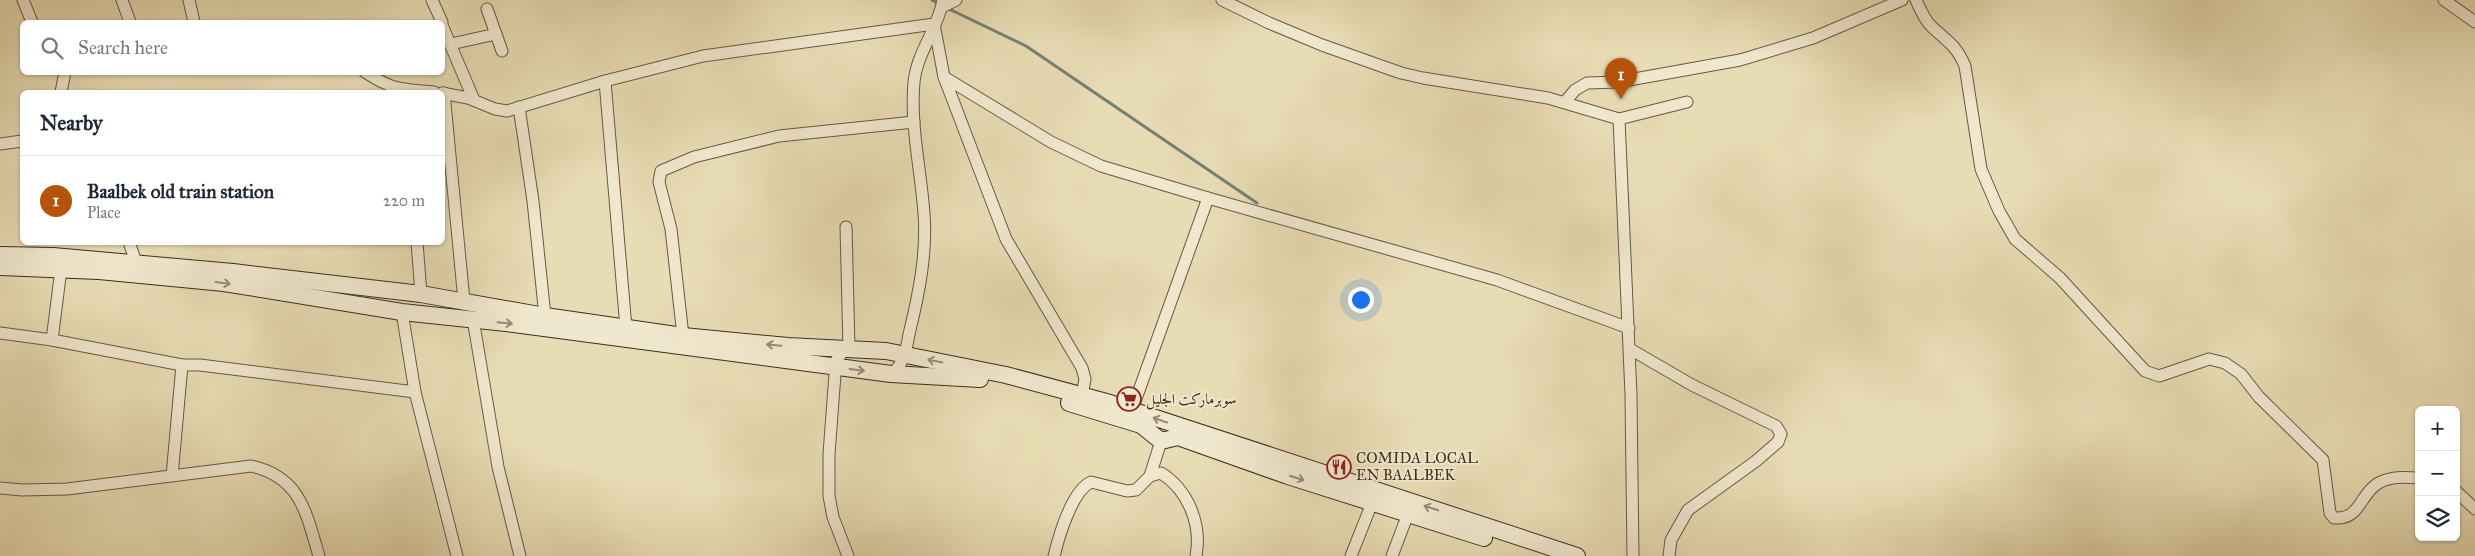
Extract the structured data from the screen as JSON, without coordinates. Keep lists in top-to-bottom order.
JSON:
{
  "places": {
    "supermarket": ["سوبرماركت الجليل"],
    "restaurant": ["COMIDA LOCAL EN BAALBEK"]
  },
  "page": {
    "search": "Search here",
    "pins": "1",
    "heading": "Nearby",
    "list": [
      {
        "mark": "1",
        "name": "Baalbek old train station",
        "note": "Place",
        "value": "220 m"
      }
    ],
    "map_buttons": ["+", "−"]
  }
}
